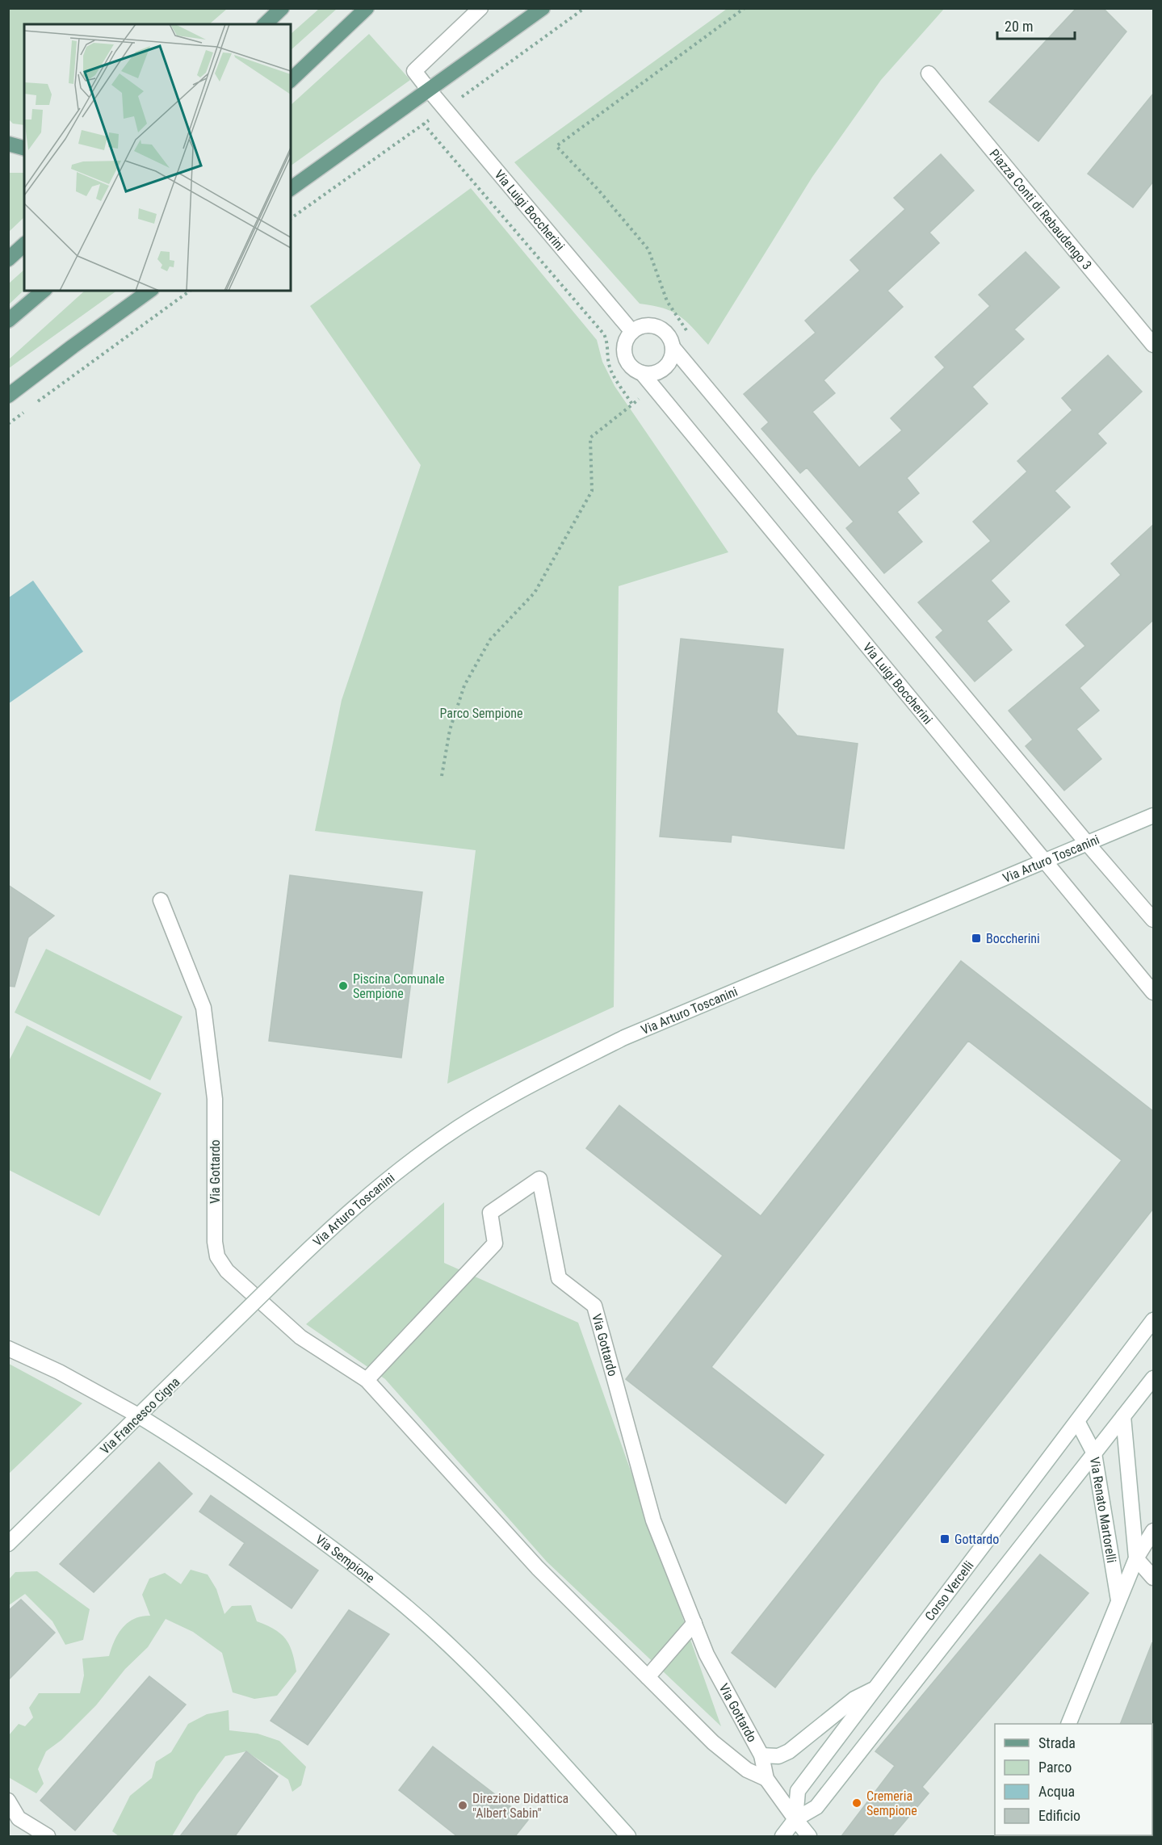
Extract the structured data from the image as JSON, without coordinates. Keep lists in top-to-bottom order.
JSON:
{
  "streets": {
    "street": [
      "Piazza Conti di Rebaudengo 3",
      "Via Luigi Boccherini",
      "Via Arturo Toscanini",
      "Via Gottardo",
      "Via Francesco Cigna",
      "Via Renato Martorelli",
      "Via Sempione",
      "Corso Vercelli"
    ]
  },
  "crossings": [
    ["Via Luigi Boccherini", "Via Arturo Toscanini"],
    ["Via Arturo Toscanini", "Via Francesco Cigna"],
    ["Via Gottardo", "Corso Vercelli"],
    ["Via Francesco Cigna", "Via Sempione"],
    ["Via Renato Martorelli", "Corso Vercelli"]
  ],
  "parks": ["Parco Sempione"],
  "places": {
    "transit": ["Boccherini", "Gottardo"],
    "other": ["Piscina Comunale Sempione", "Cremeria Sempione", "Direzione Didattica \"Albert Sabin\""]
  },
  "legend": [
    "Strada",
    "Parco",
    "Acqua",
    "Edificio"
  ],
  "scale_bar": "20 m"
}
